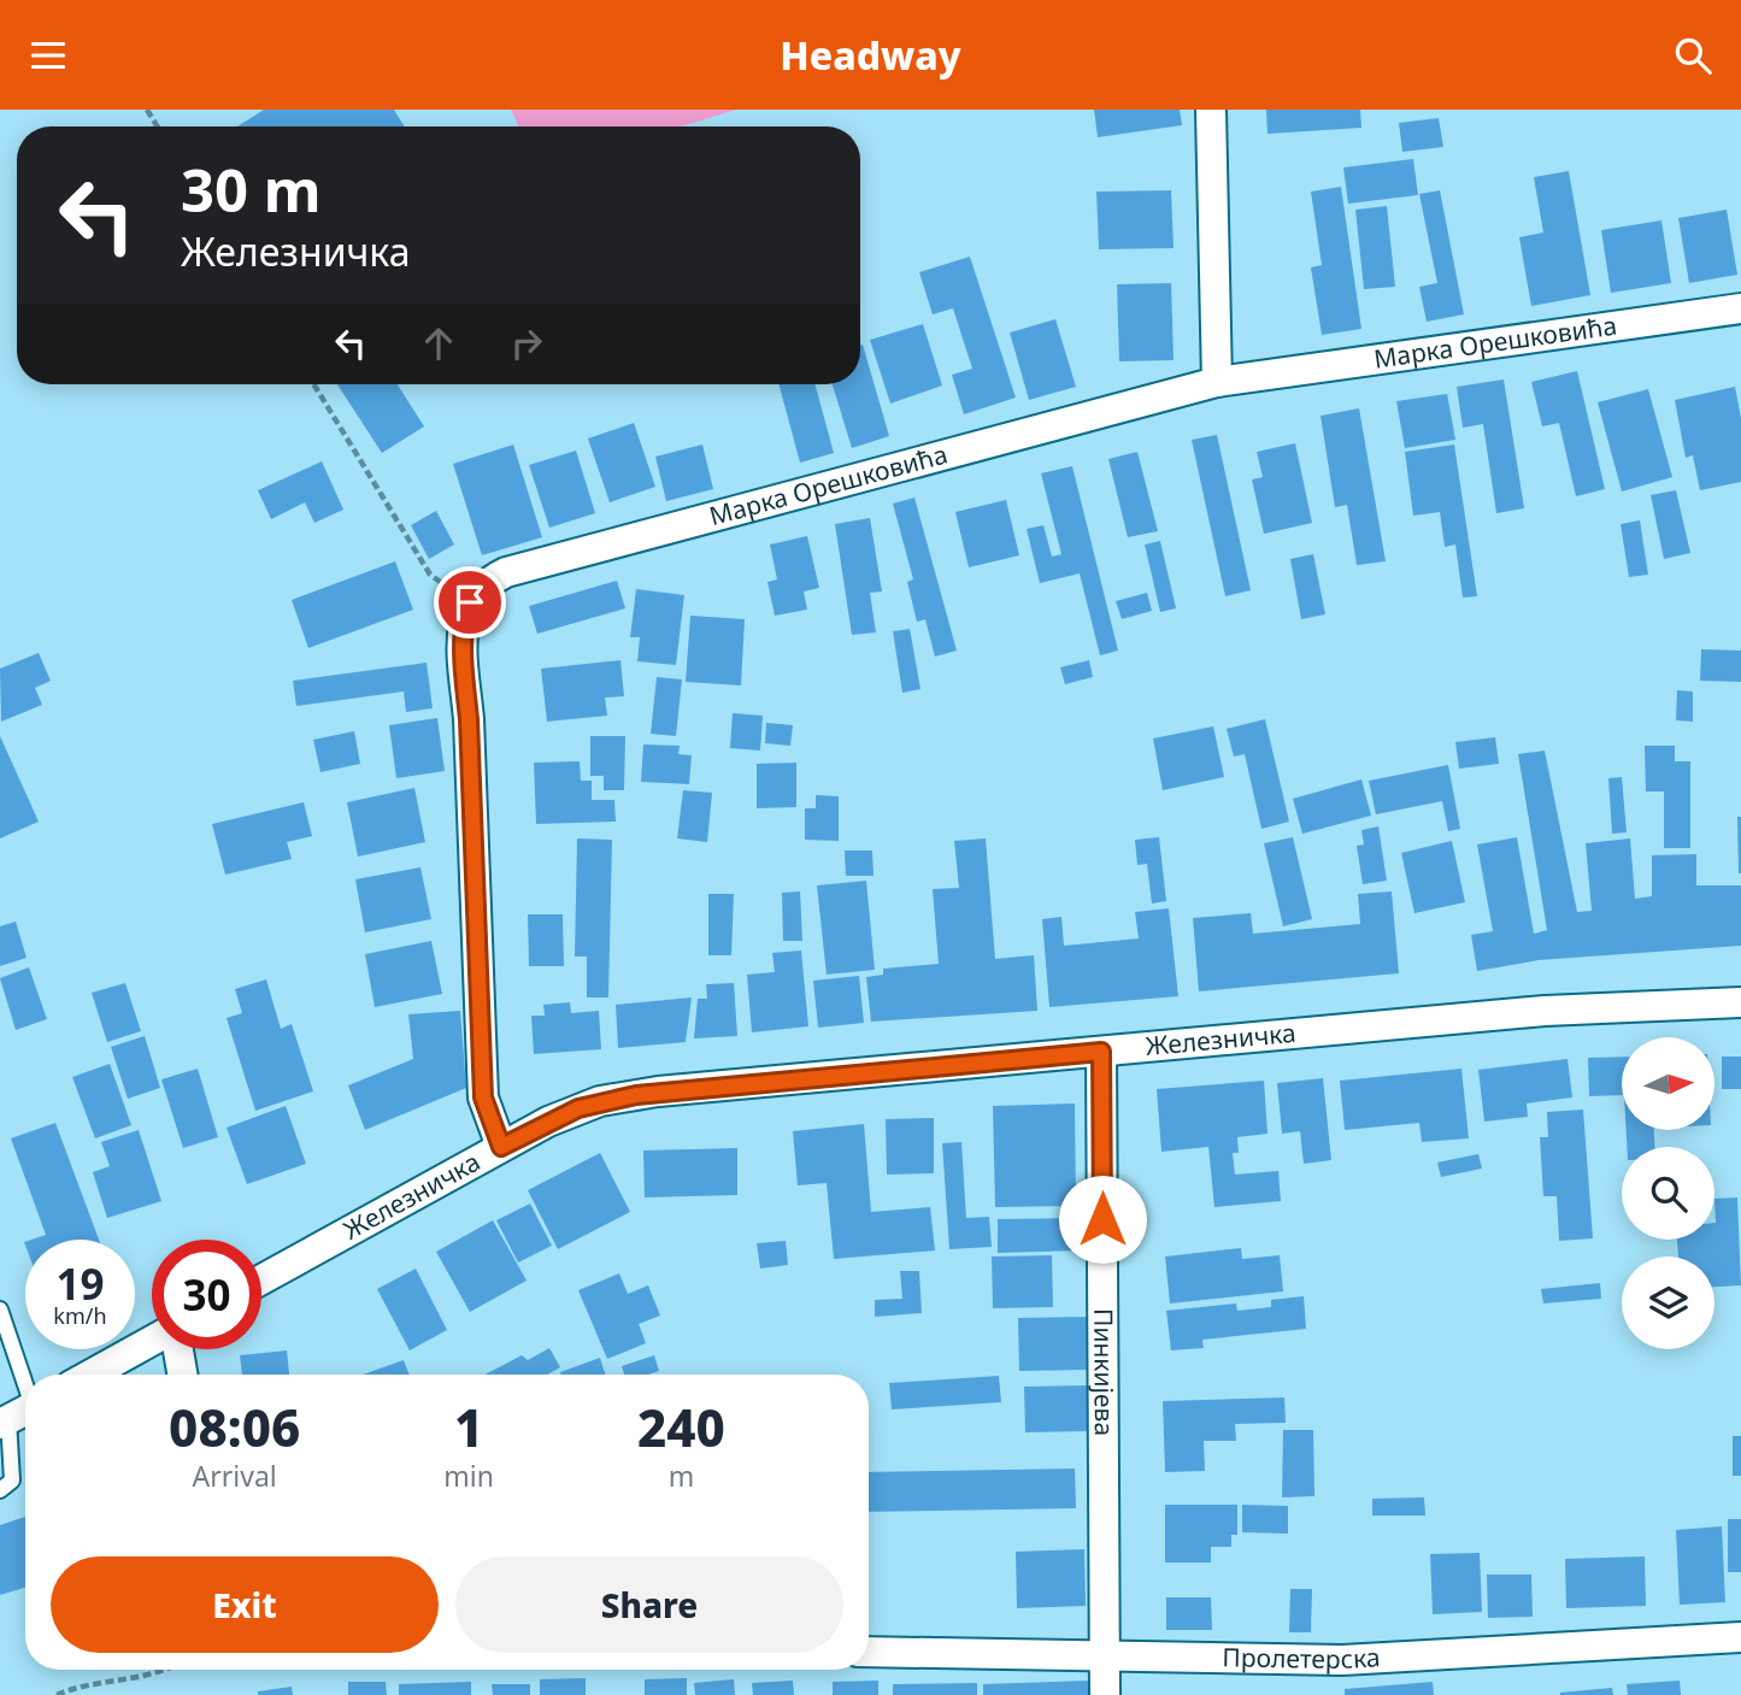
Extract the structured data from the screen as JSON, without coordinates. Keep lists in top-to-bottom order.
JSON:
{
  "streets": {
    "street": [
      "Марка Орешковића",
      "Железничка",
      "Пинкијева",
      "Пролетерска"
    ]
  },
  "crossings": [
    ["Железничка", "Пинкијева"],
    ["Пинкијева", "Пролетерска"]
  ],
  "north": "right",
  "page": {
    "header": "Headway",
    "turn": ["30 m", "Железничка"],
    "speed": "19 km/h",
    "limit": "30",
    "eta": [
      "08:06",
      "Arrival",
      "1",
      "min",
      "240",
      "m"
    ],
    "buttons": ["Exit", "Share"]
  }
}
